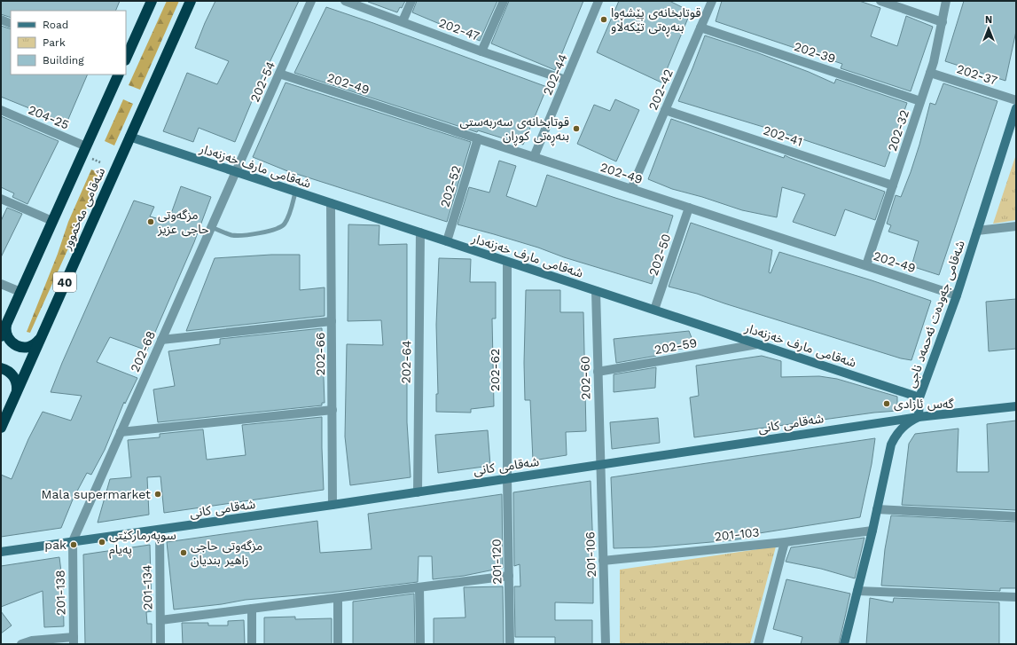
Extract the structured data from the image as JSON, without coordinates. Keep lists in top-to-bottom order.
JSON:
{
  "streets": {
    "highway": ["شەقامی مەخموور", "40"],
    "street": [
      "202-47",
      "202-39",
      "202-44",
      "202-37",
      "202-54",
      "202-49",
      "202-42",
      "204-25",
      "202-32",
      "202-41",
      "شەقامی مارف خەزنەدار",
      "202-52",
      "202-50",
      "شەقامی جەودەت ئەحمەد ناجی",
      "202-59",
      "202-68",
      "202-66",
      "202-64",
      "202-62",
      "202-60",
      "شەقامی کانی",
      "201-103",
      "201-106",
      "201-120",
      "201-134",
      "201-138"
    ]
  },
  "crossings": [
    ["202-47", "202-44"],
    ["202-39", "202-42"],
    ["202-39", "202-32"],
    ["202-44", "202-49"],
    ["202-37", "202-32"],
    ["202-54", "202-49"],
    ["202-54", "شەقامی مارف خەزنەدار"],
    ["202-54", "202-68"],
    ["202-49", "202-42"],
    ["202-49", "202-32"],
    ["202-49", "202-52"],
    ["202-49", "202-50"],
    ["202-49", "شەقامی جەودەت ئەحمەد ناجی"],
    ["202-42", "202-41"],
    ["204-25", "شەقامی مەخموور"],
    ["202-32", "202-41"],
    ["شەقامی مارف خەزنەدار", "202-52"],
    ["شەقامی مارف خەزنەدار", "شەقامی مەخموور"],
    ["شەقامی مارف خەزنەدار", "202-50"],
    ["شەقامی مارف خەزنەدار", "شەقامی جەودەت ئەحمەد ناجی"],
    ["شەقامی مارف خەزنەدار", "202-59"],
    ["شەقامی مارف خەزنەدار", "202-68"],
    ["شەقامی مارف خەزنەدار", "202-66"],
    ["شەقامی مارف خەزنەدار", "202-64"],
    ["شەقامی مارف خەزنەدار", "202-62"],
    ["شەقامی مارف خەزنەدار", "202-60"],
    ["شەقامی جەودەت ئەحمەد ناجی", "شەقامی کانی"],
    ["202-59", "202-60"],
    ["202-68", "شەقامی کانی"],
    ["202-68", "201-138"],
    ["202-66", "شەقامی کانی"],
    ["202-64", "شەقامی کانی"],
    ["202-62", "شەقامی کانی"],
    ["202-62", "201-120"],
    ["202-60", "شەقامی کانی"],
    ["202-60", "201-106"],
    ["شەقامی کانی", "201-106"],
    ["شەقامی کانی", "201-120"],
    ["شەقامی کانی", "201-134"],
    ["شەقامی کانی", "201-138"],
    ["201-103", "201-106"]
  ],
  "places": [
    "قوتابخانەی پێشەوا بنەڕەتی تێکەڵاو",
    "قوتابخانەی سەربەستی بنەڕەتی کوڕان",
    "مزگەوتی حاجی عزیز",
    "گەس ئازادی",
    "Mala supermarket",
    "سوپەرماركێتی پەیام",
    "pak",
    "مزگەوتی حاجی زاهیر بندیان"
  ],
  "legend": ["Road", "Park", "Building"],
  "north": "top"
}
